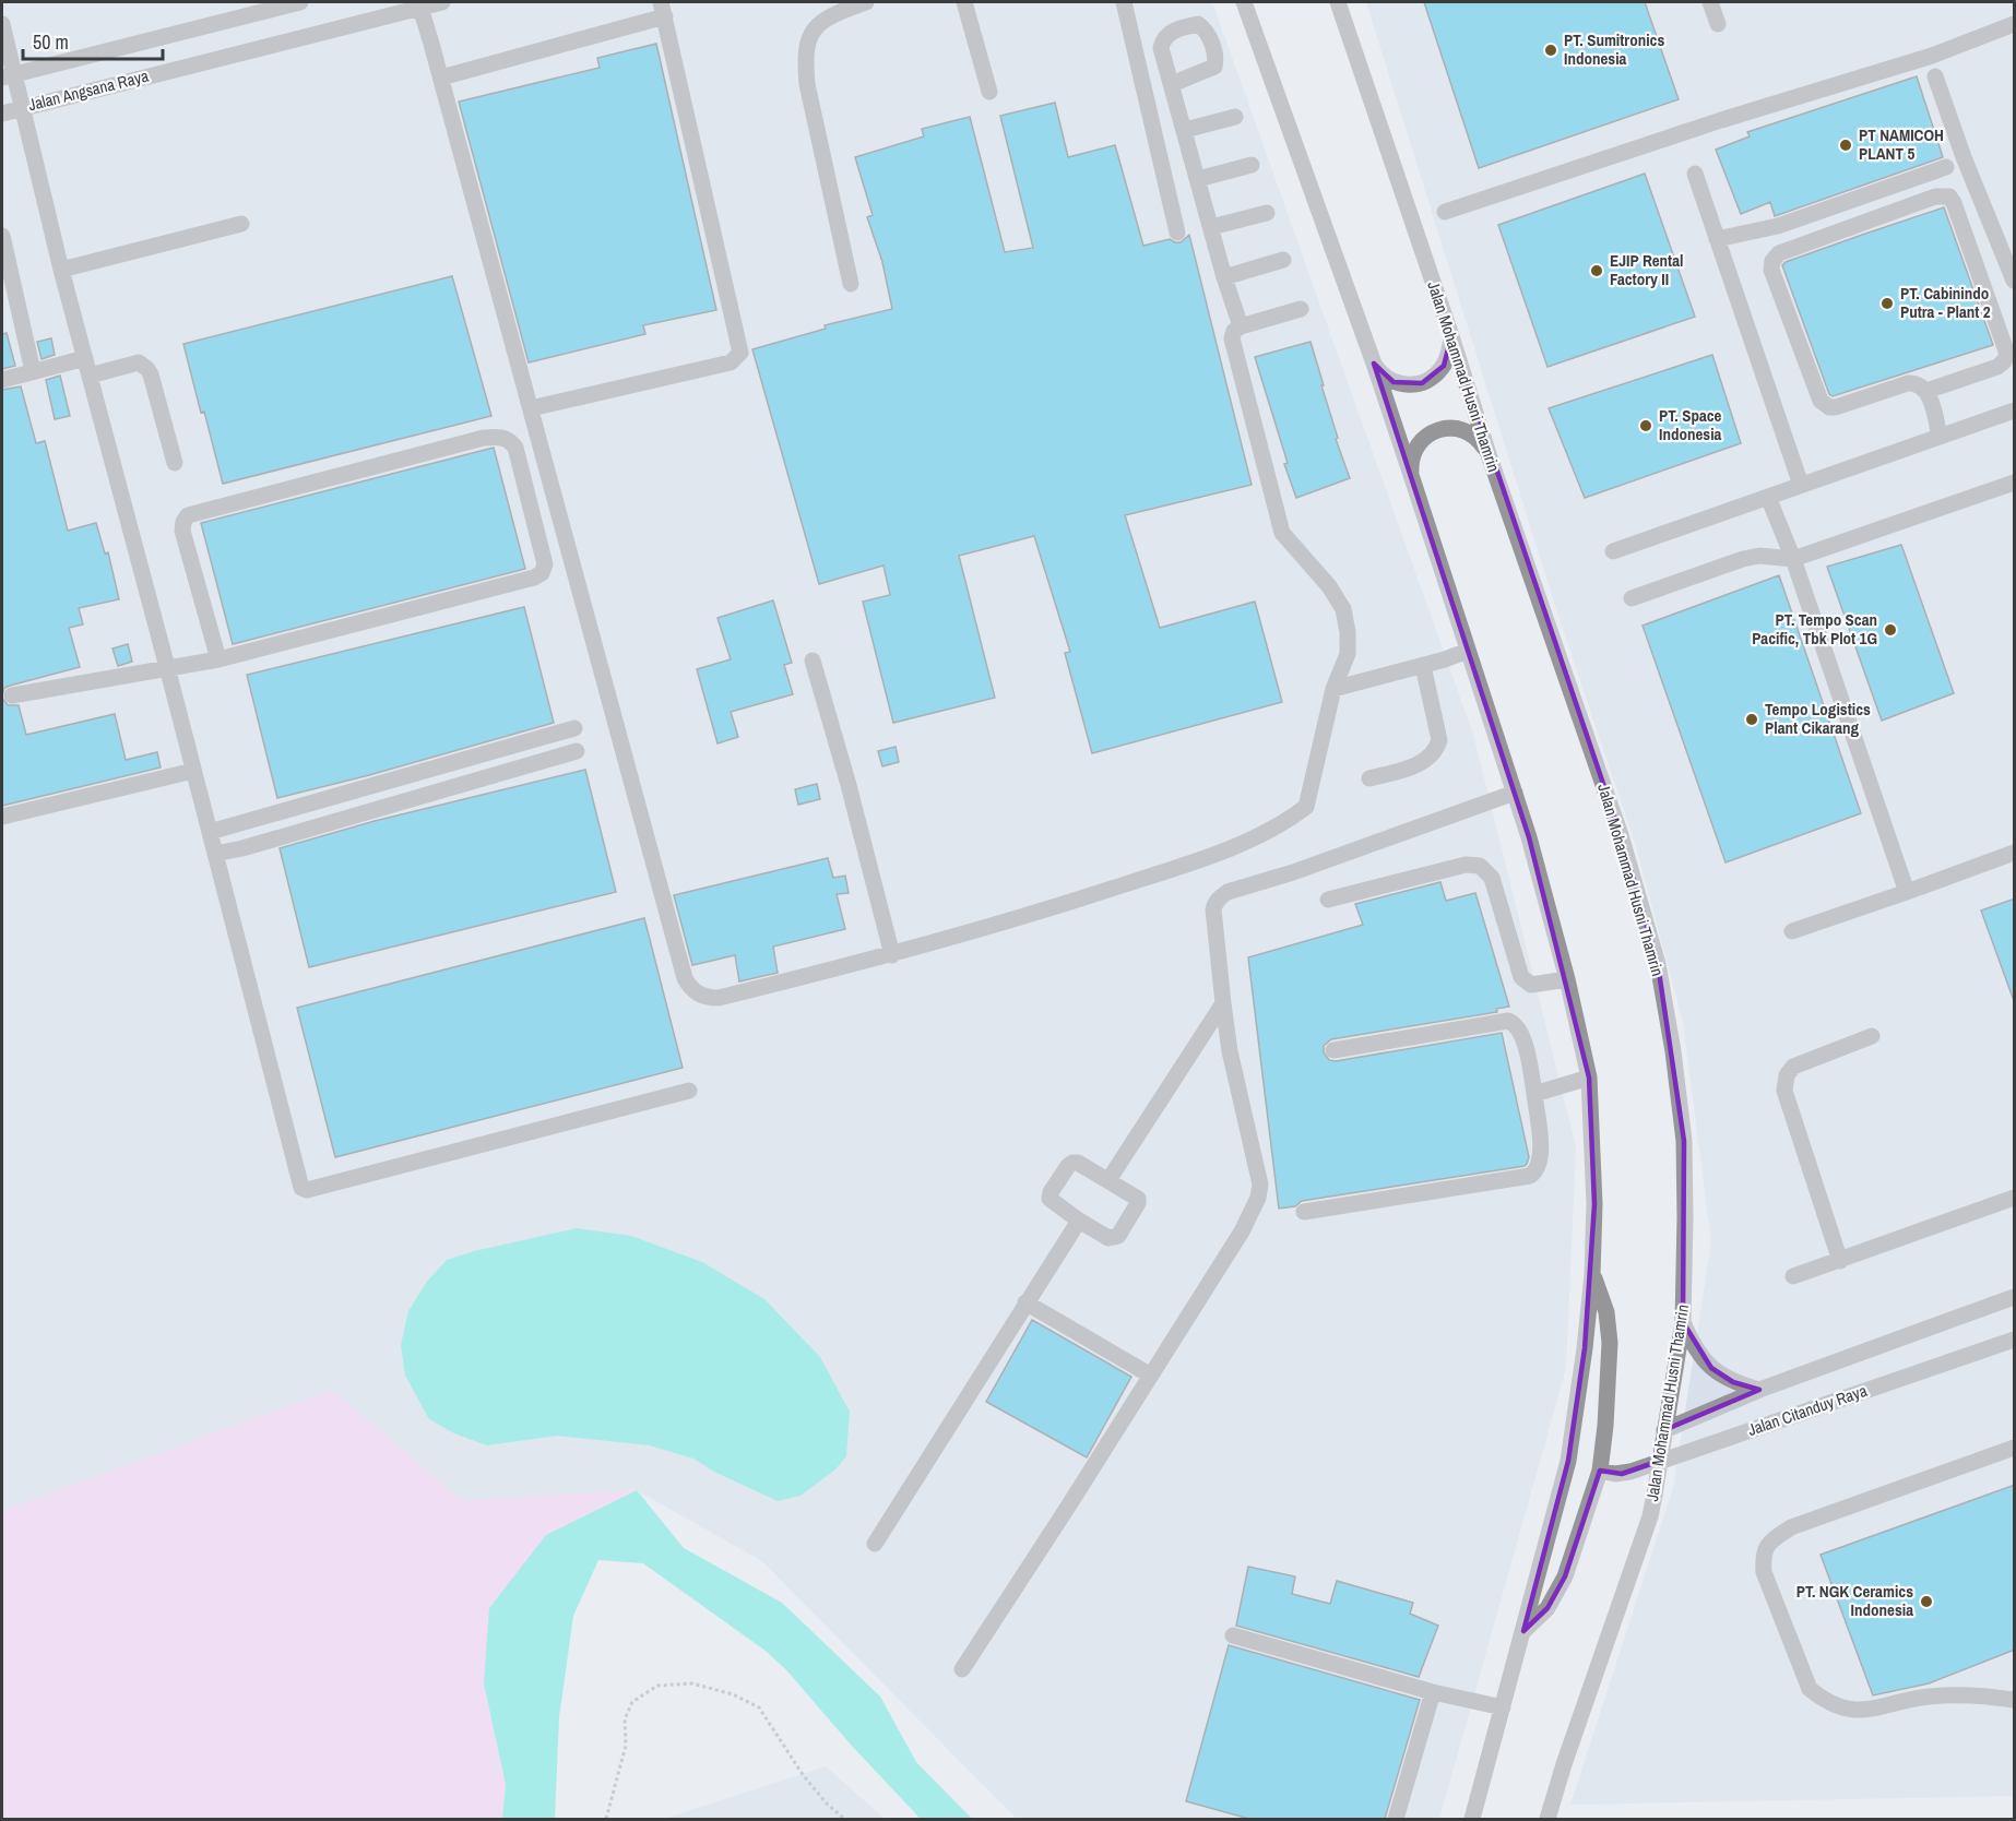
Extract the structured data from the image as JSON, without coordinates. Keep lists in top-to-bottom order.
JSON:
{
  "streets": {
    "street": ["Jalan Angsana Raya", "Jalan Mohammad Husni Thamrin", "Jalan Citanduy Raya"]
  },
  "crossings": [
    ["Jalan Mohammad Husni Thamrin", "Jalan Citanduy Raya"]
  ],
  "places": [
    "PT. Sumitronics Indonesia",
    "PT NAMICOH PLANT 5",
    "EJIP Rental Factory II",
    "PT. Cabinindo Putra - Plant 2",
    "PT. Space Indonesia",
    "PT. Tempo Scan Pacific, Tbk Plot 1G",
    "Tempo Logistics Plant Cikarang",
    "PT. NGK Ceramics Indonesia"
  ],
  "scale_bar": "50 m"
}
